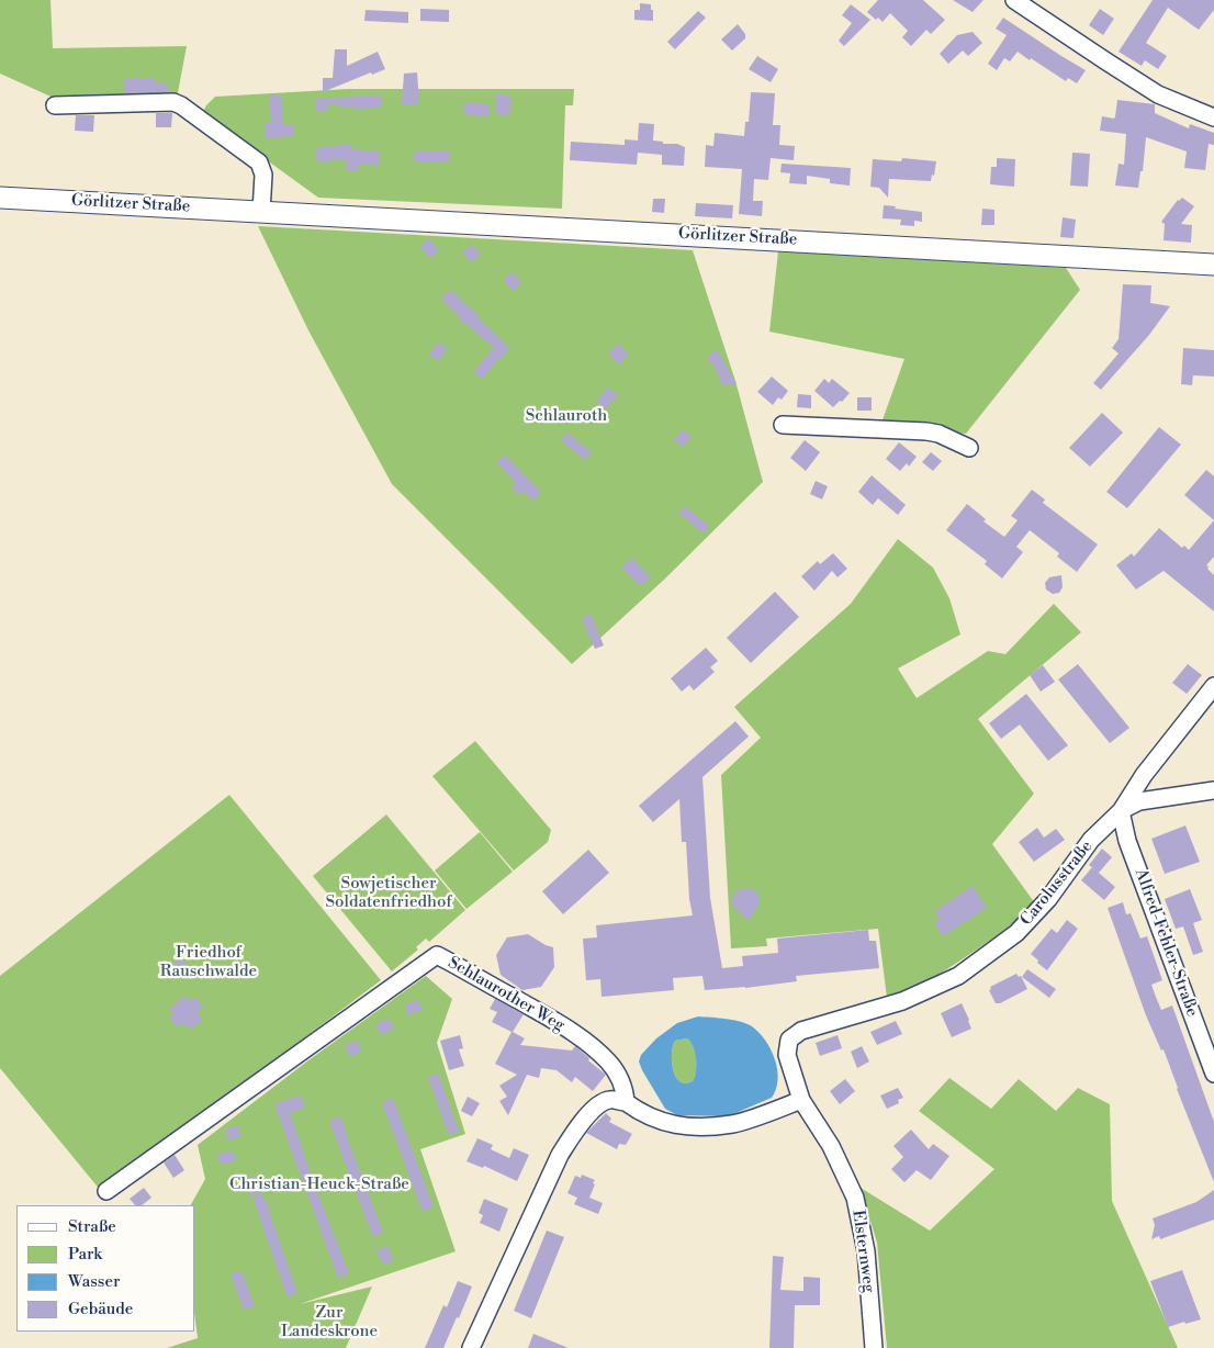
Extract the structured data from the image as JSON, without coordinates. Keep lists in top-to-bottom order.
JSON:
{
  "streets": {
    "street": [
      "Görlitzer Straße",
      "Carolusstraße",
      "Alfred-Fehler-Straße",
      "Schlaurother Weg",
      "Elsternweg"
    ]
  },
  "crossings": [
    ["Carolusstraße", "Alfred-Fehler-Straße"],
    ["Carolusstraße", "Elsternweg"]
  ],
  "parks": [
    "Schlauroth",
    "Sowjetischer Soldatenfriedhof",
    "Friedhof Rauschwalde",
    "Christian-Heuck-Straße",
    "Zur Landeskrone"
  ],
  "legend": [
    "Straße",
    "Park",
    "Wasser",
    "Gebäude"
  ]
}
